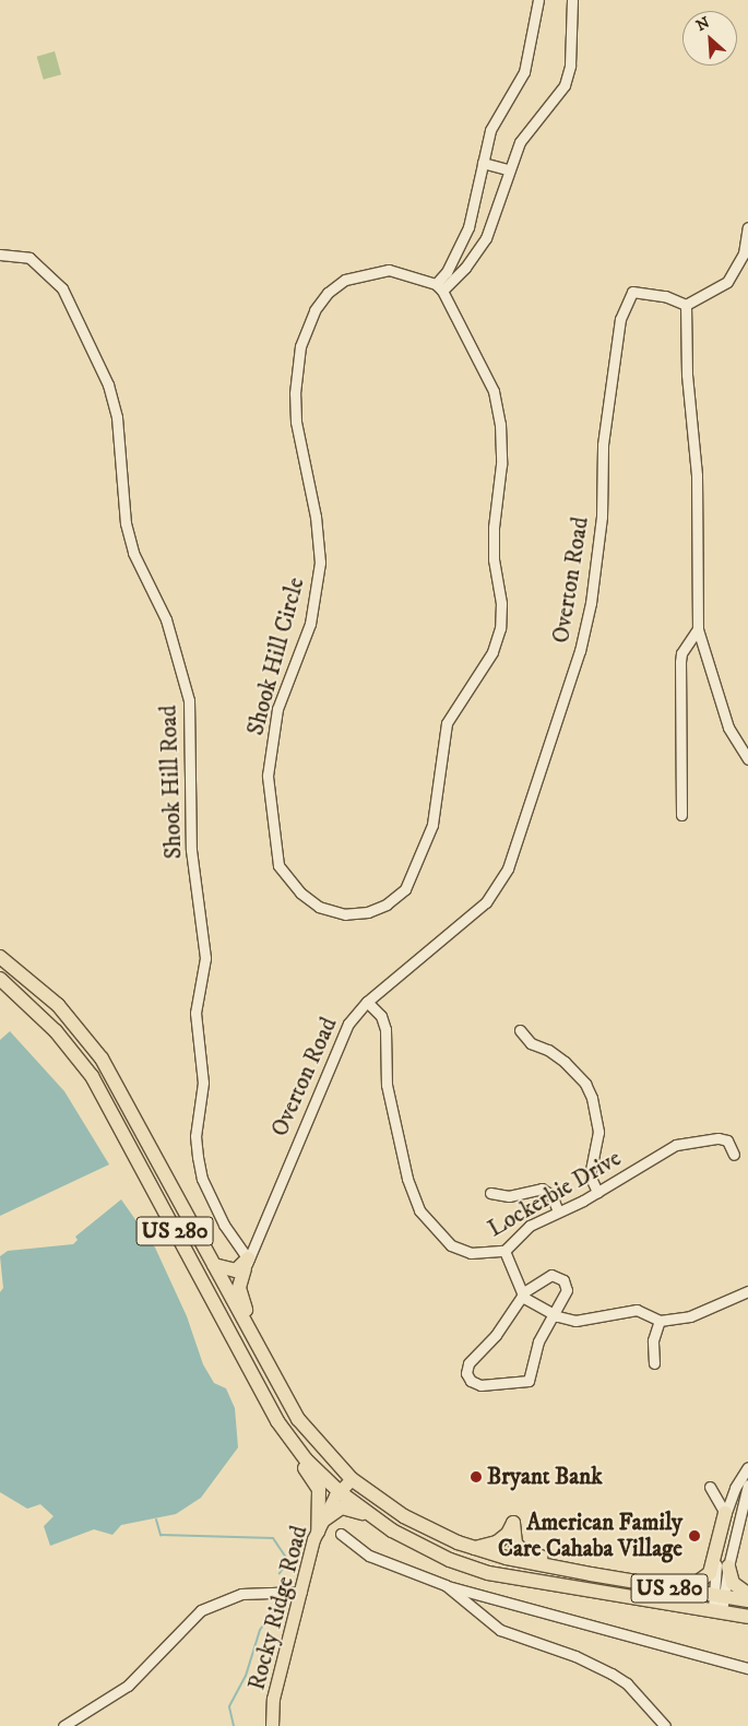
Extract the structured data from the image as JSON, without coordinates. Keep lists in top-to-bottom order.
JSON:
{
  "streets": {
    "highway": ["US 280"],
    "main road": ["Rocky Ridge Road"],
    "street": [
      "Overton Road",
      "Shook Hill Circle",
      "Shook Hill Road",
      "Lockerbie Drive"
    ]
  },
  "crossings": [
    ["Overton Road", "Shook Hill Road"],
    ["Overton Road", "Lockerbie Drive"],
    ["Overton Road", "US 280"],
    ["US 280", "Rocky Ridge Road"]
  ],
  "places": ["Bryant Bank", "American Family Care Cahaba Village"],
  "north": "top left"
}
